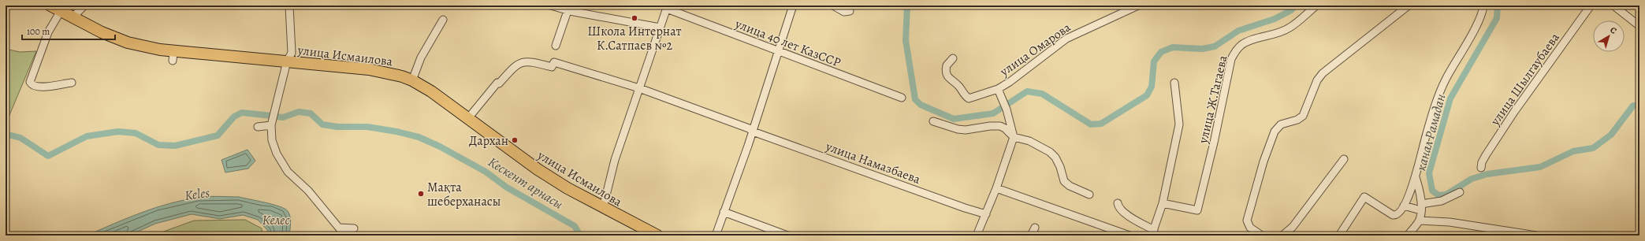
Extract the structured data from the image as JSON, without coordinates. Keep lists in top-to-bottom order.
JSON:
{
  "streets": {
    "main road": ["улица Исмаилова"],
    "street": [
      "улица 40 лет КазССР",
      "улица Омарова",
      "улица Шылгаубаева",
      "улица Ж.Тагаева",
      "улица Намазбаева"
    ]
  },
  "crossings": [
    ["улица Исмаилова", "улица Намазбаева"]
  ],
  "water": [
    "канал Рамадан",
    "Кескент арнасы",
    "Keles",
    "Келес"
  ],
  "places": ["Школа Интернат К.Сатпаев №2", "Дархан", "Мақта шеберханасы"],
  "scale_bar": "100 m",
  "north": "top right"
}
